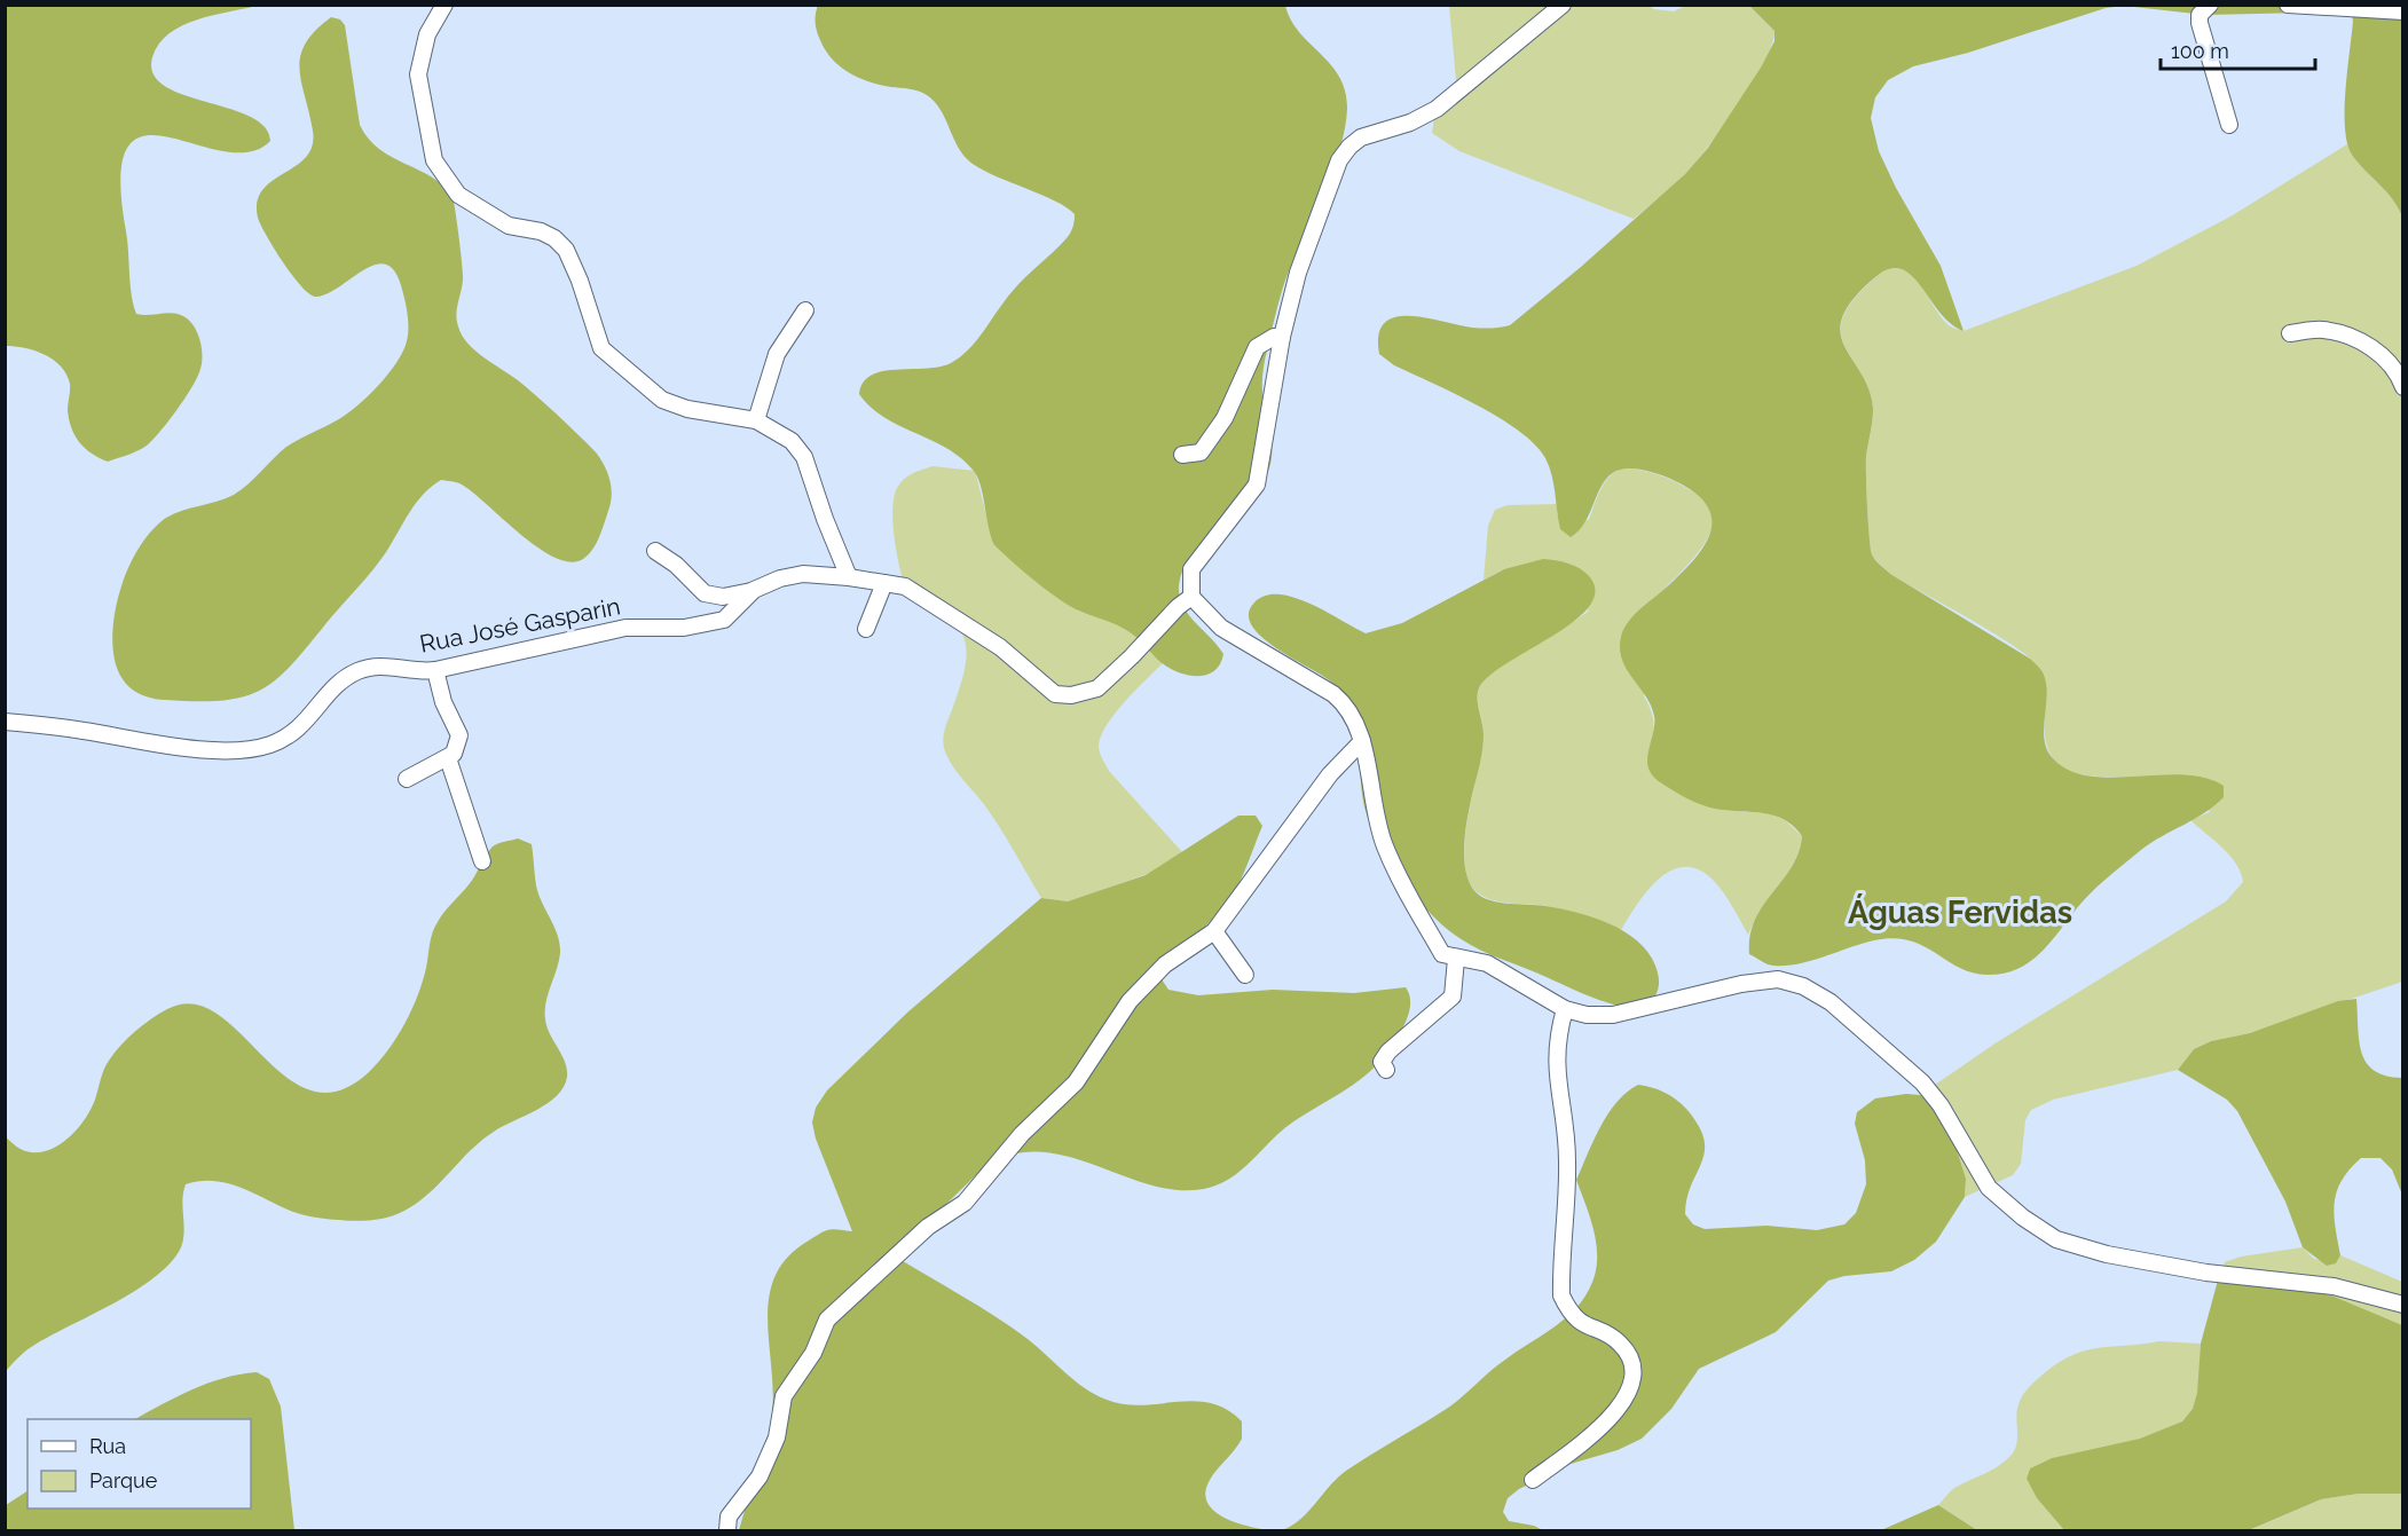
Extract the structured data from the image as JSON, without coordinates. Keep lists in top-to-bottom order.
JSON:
{
  "streets": {
    "street": ["Rua José Gasparin"]
  },
  "districts": ["Águas Fervidas"],
  "legend": ["Rua", "Parque"],
  "scale_bar": "100 m"
}
